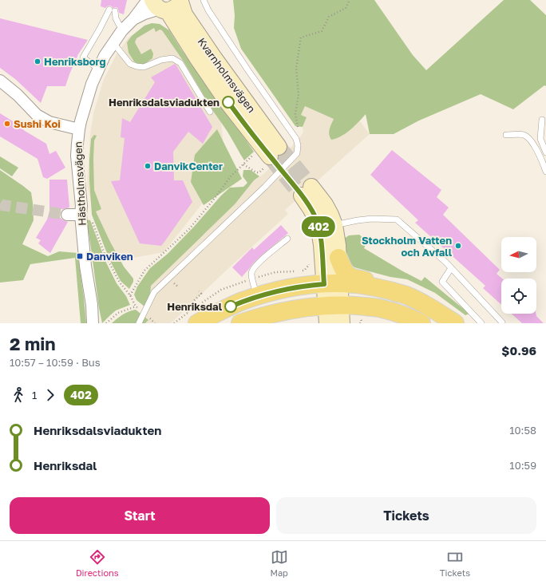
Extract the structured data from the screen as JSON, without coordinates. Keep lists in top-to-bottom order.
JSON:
{
  "streets": {
    "street": ["Kvarnholmsvägen", "Hästholmsvägen"]
  },
  "crossings": [
    ["Kvarnholmsvägen", "Hästholmsvägen"]
  ],
  "places": {
    "other": [
      "Henriksborg",
      "Henriksdalsviadukten",
      "Sushi Koi",
      "DanvikCenter",
      "Stockholm Vatten och Avfall",
      "Henriksdal"
    ],
    "transit": ["Danviken"]
  },
  "lines": ["bus line 402"],
  "north": "left",
  "page": {
    "on_map": "402",
    "heading": ["2 min", "10:57 – 10:59 · Bus", "$0.96"],
    "legs": ["1", "402"],
    "list": [
      {
        "name": "Henriksdalsviadukten",
        "value": "10:58"
      },
      {
        "name": "Henriksdal",
        "value": "10:59"
      }
    ],
    "buttons": ["Start", "Tickets"],
    "tabs": ["Directions", "Map", "Tickets"]
  }
}
